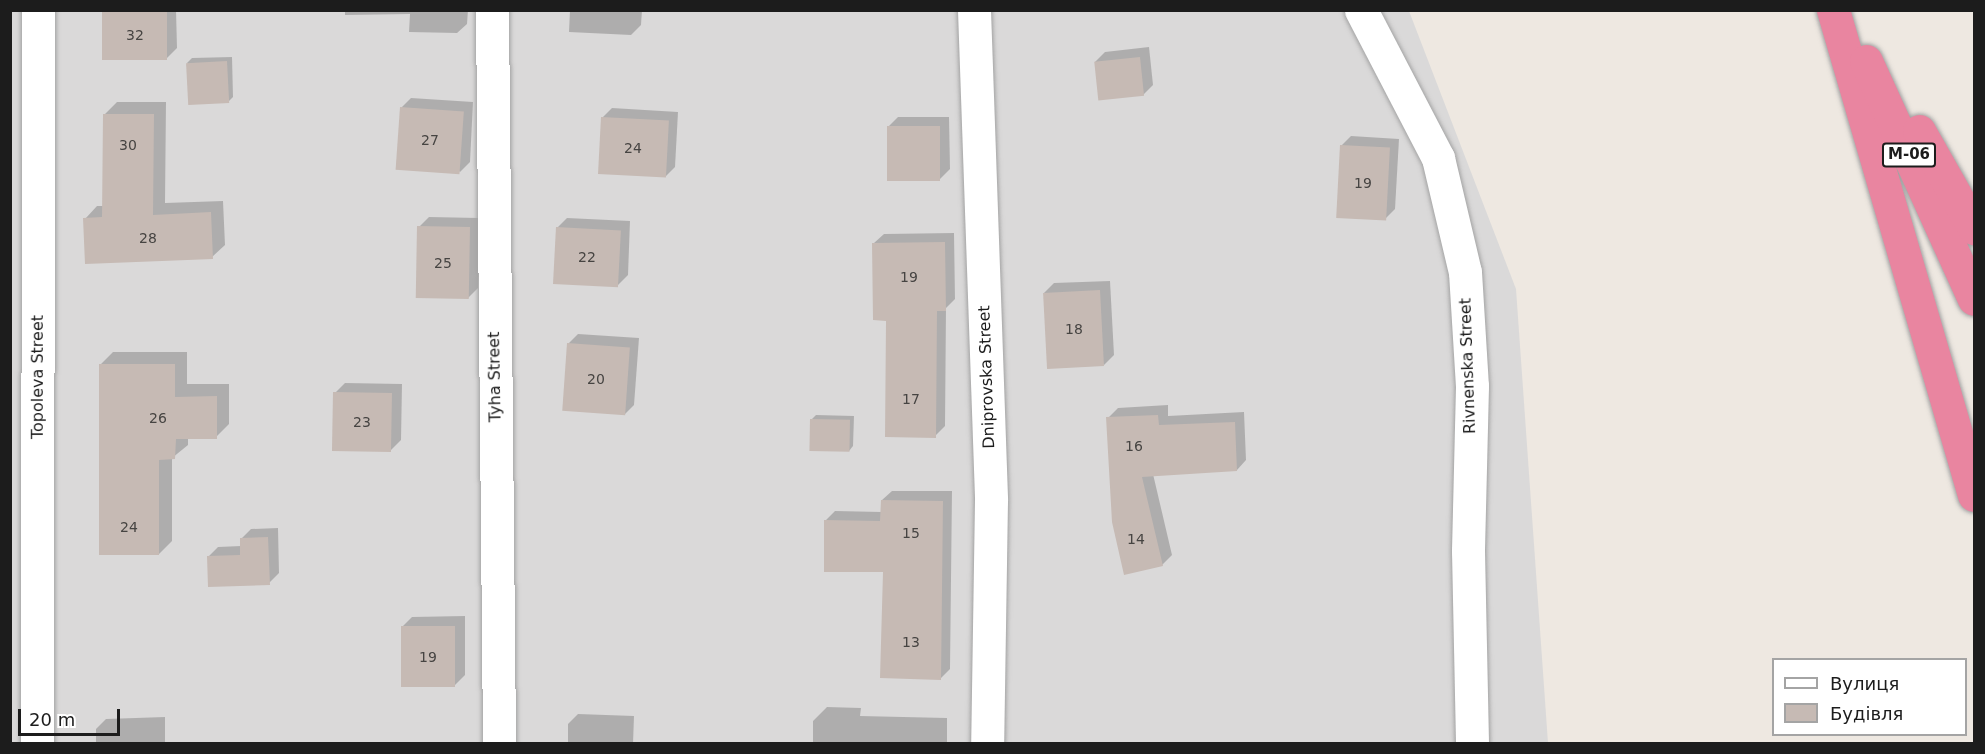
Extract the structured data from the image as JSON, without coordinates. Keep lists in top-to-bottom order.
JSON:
{
  "streets": {
    "highway": ["М-06"],
    "street": [
      "Rivnenska Street",
      "Topoleva Street",
      "Tyha Street",
      "Dniprovska Street"
    ]
  },
  "house_numbers": [
    "32",
    "27",
    "30",
    "24",
    "19",
    "28",
    "22",
    "25",
    "19",
    "18",
    "20",
    "17",
    "26",
    "23",
    "16",
    "24",
    "15",
    "14",
    "13",
    "19"
  ],
  "legend": ["Вулиця", "Будівля"],
  "scale_bar": "20 m"
}
